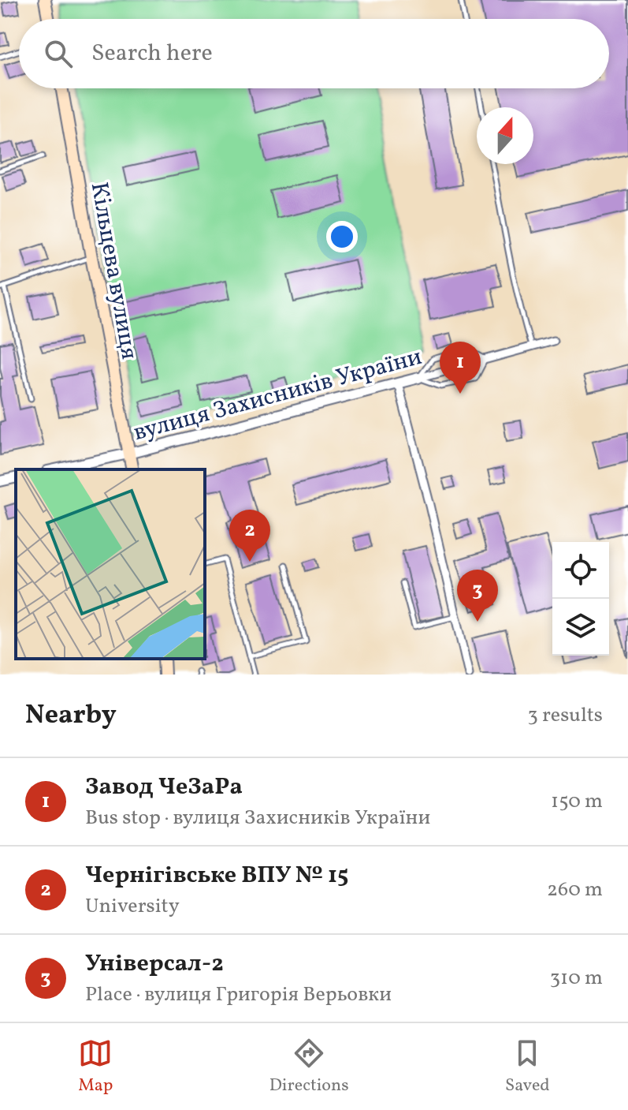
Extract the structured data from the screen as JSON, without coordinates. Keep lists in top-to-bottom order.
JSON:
{
  "streets": {
    "main road": ["Кільцева вулиця"],
    "street": ["вулиця Захисників України"]
  },
  "crossings": [
    ["Кільцева вулиця", "вулиця Захисників України"]
  ],
  "north": "top",
  "page": {
    "search": "Search here",
    "pins": ["1", "2", "3"],
    "heading": ["Nearby", "3 results"],
    "list": [
      {
        "mark": "1",
        "name": "Завод ЧеЗаРа",
        "note": "Bus stop · вулиця Захисників України",
        "value": "150 m"
      },
      {
        "mark": "2",
        "name": "Чернігівське ВПУ № 15",
        "note": "University",
        "value": "260 m"
      },
      {
        "mark": "3",
        "name": "Універсал-2",
        "note": "Place · вулиця Григорія Верьовки",
        "value": "310 m"
      }
    ],
    "nav": ["Map", "Directions", "Saved"]
  }
}
